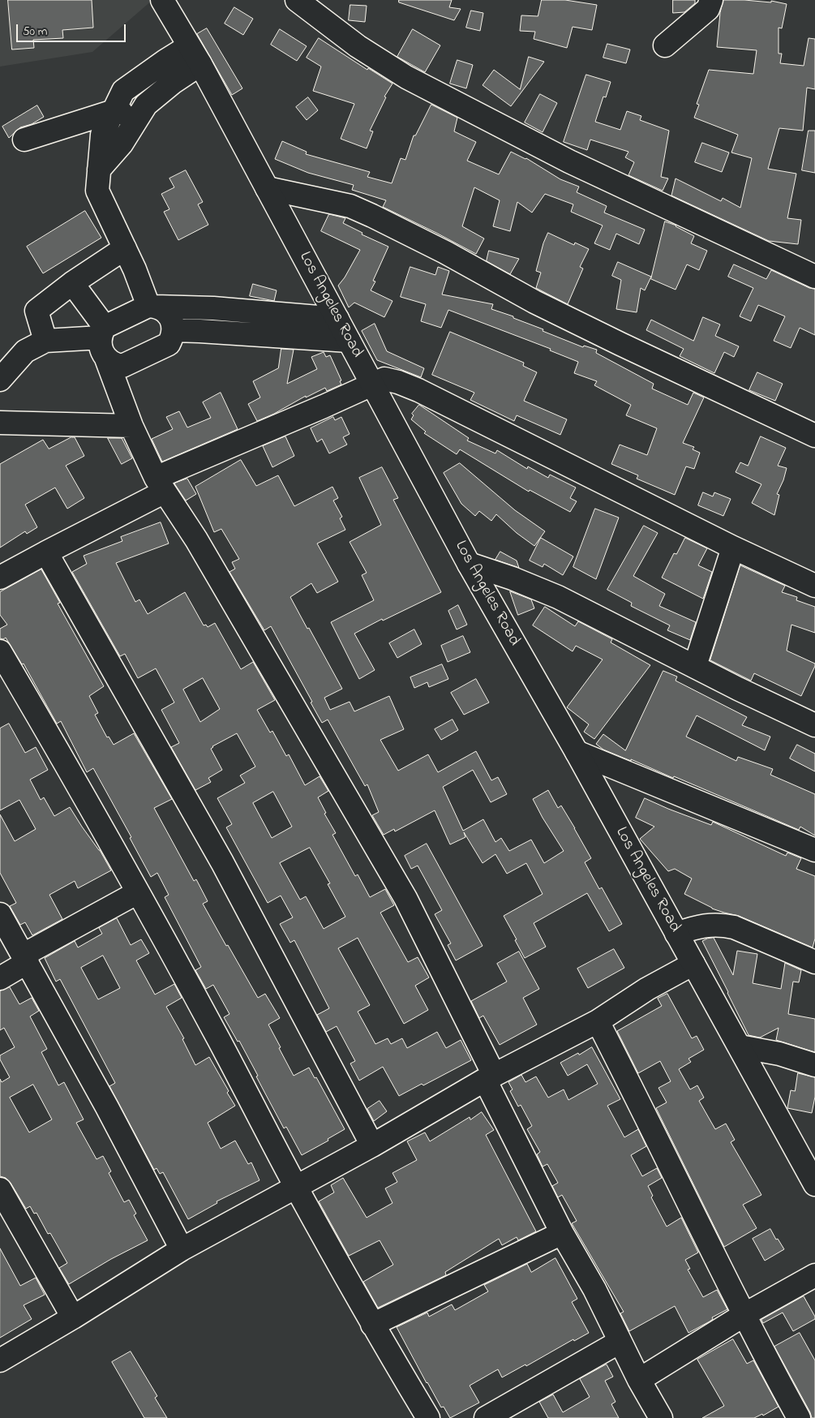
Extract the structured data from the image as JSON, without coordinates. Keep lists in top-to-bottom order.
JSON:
{
  "streets": {
    "street": ["Los Angeles Road"]
  },
  "scale_bar": "50 m"
}
